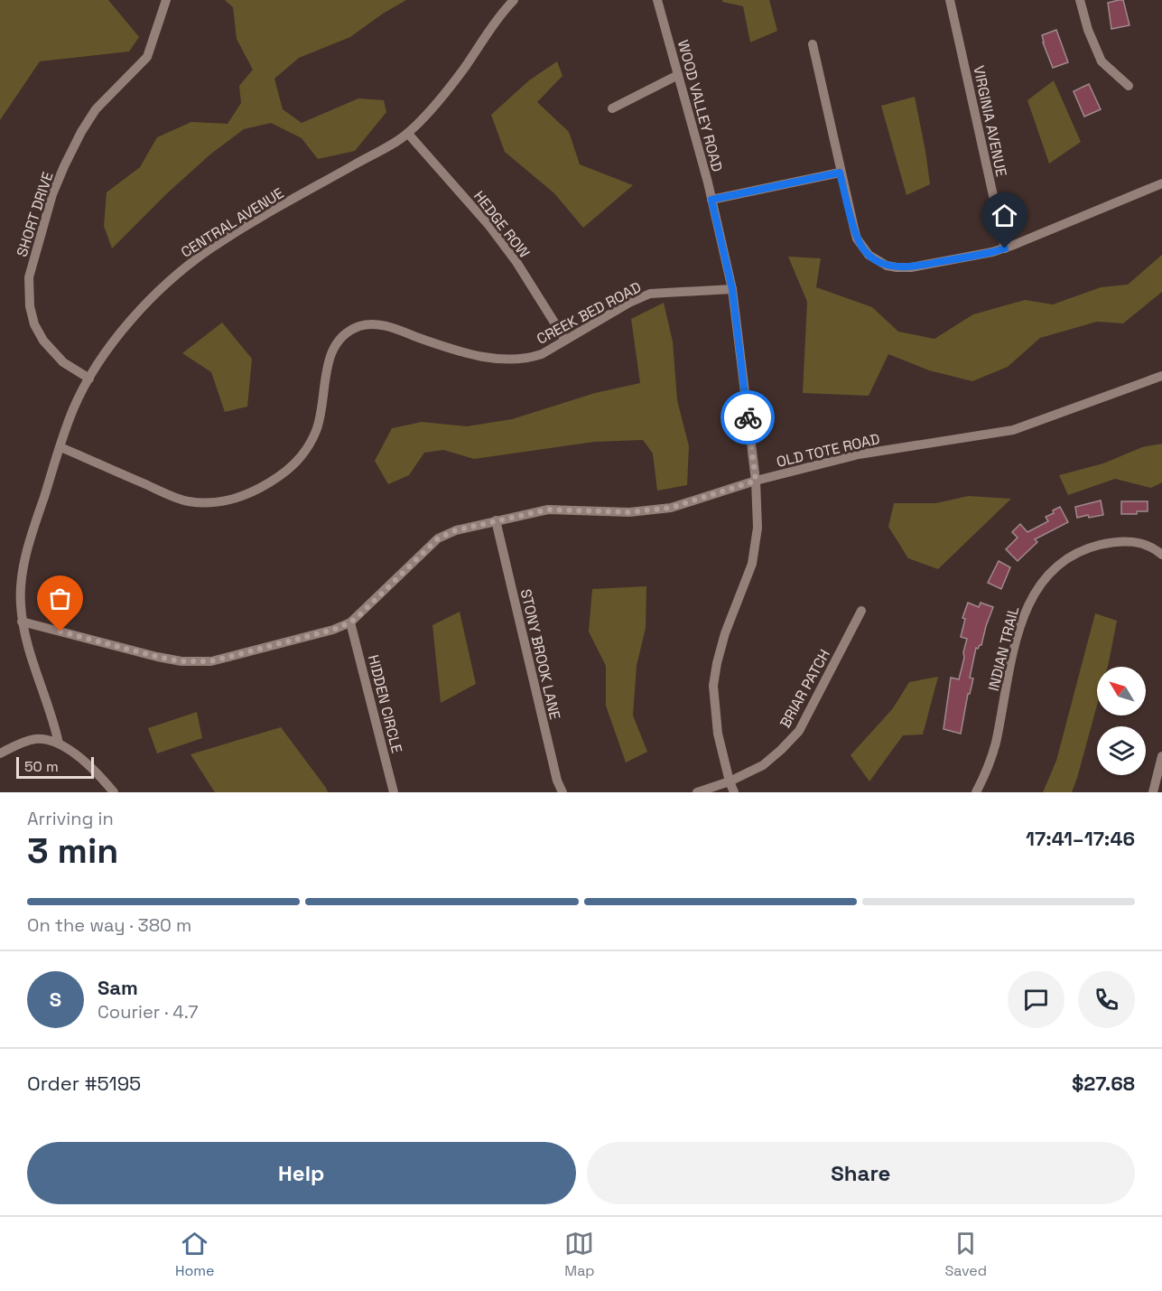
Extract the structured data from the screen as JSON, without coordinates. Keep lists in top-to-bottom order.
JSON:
{
  "streets": {
    "street": [
      "WOOD VALLEY ROAD",
      "VIRGINIA AVENUE",
      "SHORT DRIVE",
      "CENTRAL AVENUE",
      "HEDGE ROW",
      "CREEK BED ROAD",
      "OLD TOTE ROAD",
      "INDIAN TRAIL",
      "STONY BROOK LANE",
      "BRIAR PATCH",
      "HIDDEN CIRCLE"
    ]
  },
  "crossings": [
    ["WOOD VALLEY ROAD", "CREEK BED ROAD"],
    ["WOOD VALLEY ROAD", "OLD TOTE ROAD"],
    ["WOOD VALLEY ROAD", "BRIAR PATCH"],
    ["SHORT DRIVE", "CENTRAL AVENUE"],
    ["CENTRAL AVENUE", "HEDGE ROW"],
    ["CENTRAL AVENUE", "CREEK BED ROAD"],
    ["CENTRAL AVENUE", "OLD TOTE ROAD"],
    ["HEDGE ROW", "CREEK BED ROAD"],
    ["OLD TOTE ROAD", "STONY BROOK LANE"],
    ["OLD TOTE ROAD", "HIDDEN CIRCLE"]
  ],
  "scale_bar": "50 m",
  "north": "top left",
  "page": {
    "scale": "50 m",
    "heading": ["3 min", "Arriving in", "17:41–17:46"],
    "panel": [
      "Sam",
      "Courier · 4.7",
      "Order #5195",
      "$27.68"
    ],
    "bar": "On the way · 380 m",
    "round": "S",
    "buttons": ["Help", "Share"],
    "tabs": ["Home", "Map", "Saved"]
  }
}
